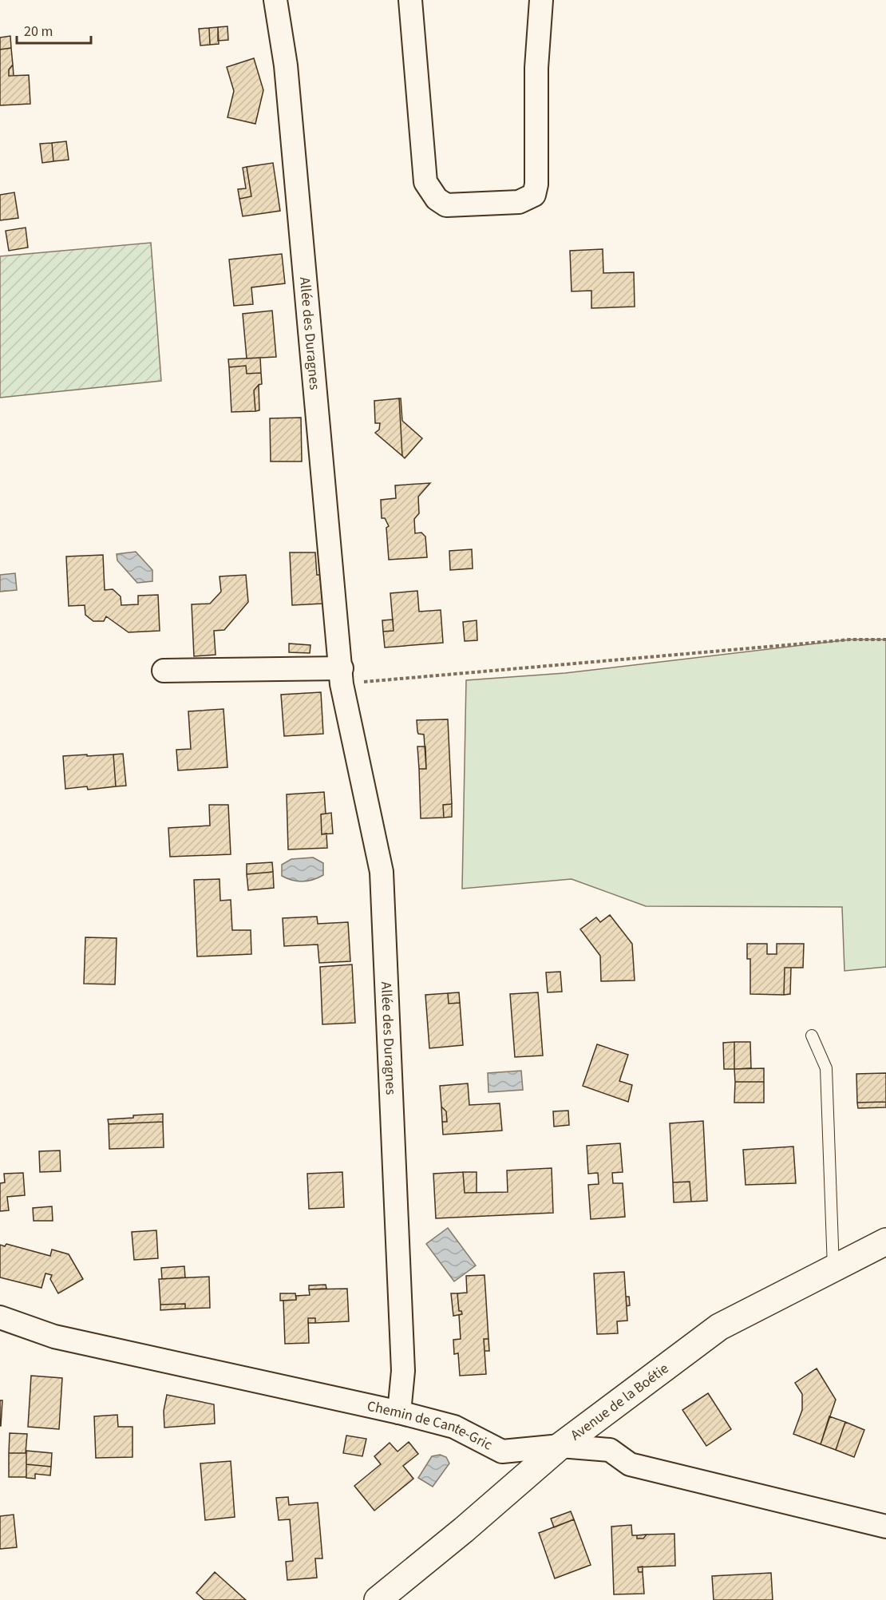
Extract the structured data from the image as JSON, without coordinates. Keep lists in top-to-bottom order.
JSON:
{
  "streets": {
    "main road": ["Avenue de la Boétie"],
    "street": ["Allée des Duragnes", "Chemin de Cante-Gric"]
  },
  "crossings": [
    ["Allée des Duragnes", "Chemin de Cante-Gric"],
    ["Avenue de la Boétie", "Chemin de Cante-Gric"]
  ],
  "scale_bar": "20 m"
}
